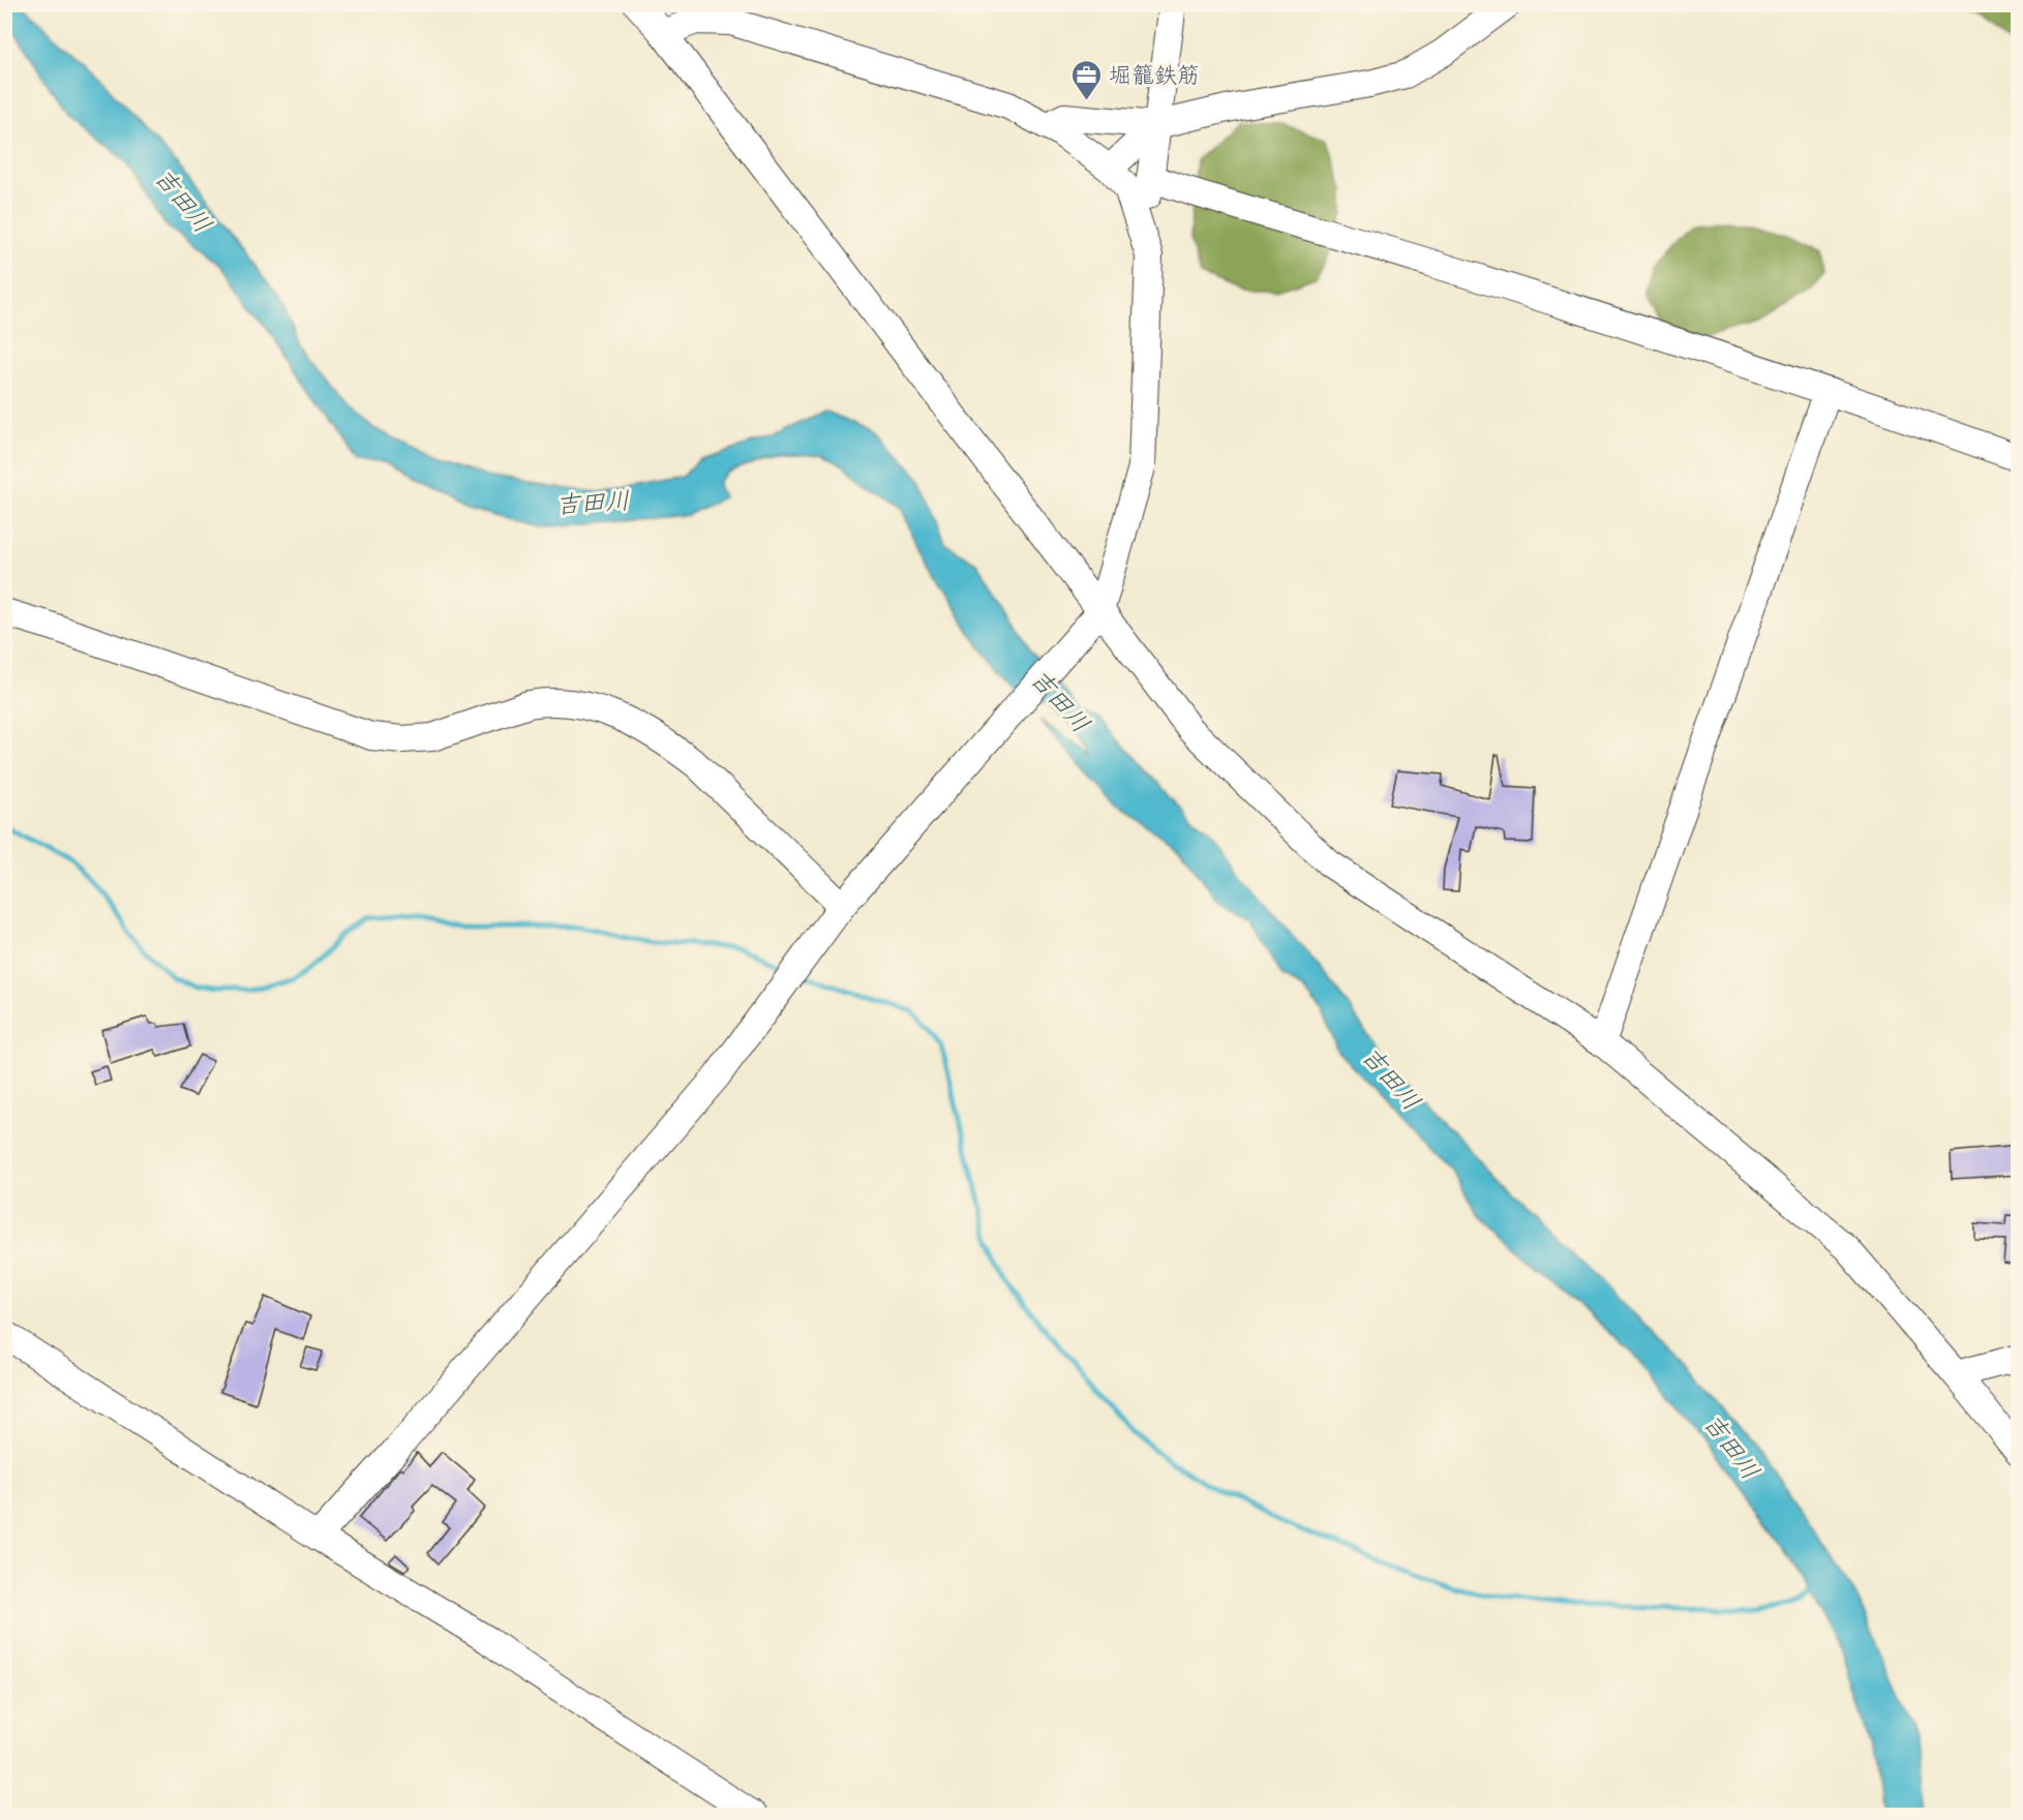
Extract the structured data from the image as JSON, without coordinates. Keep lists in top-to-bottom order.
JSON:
{
  "water": ["吉田川"],
  "places": {
    "office": ["堀籠鉄筋"]
  }
}
